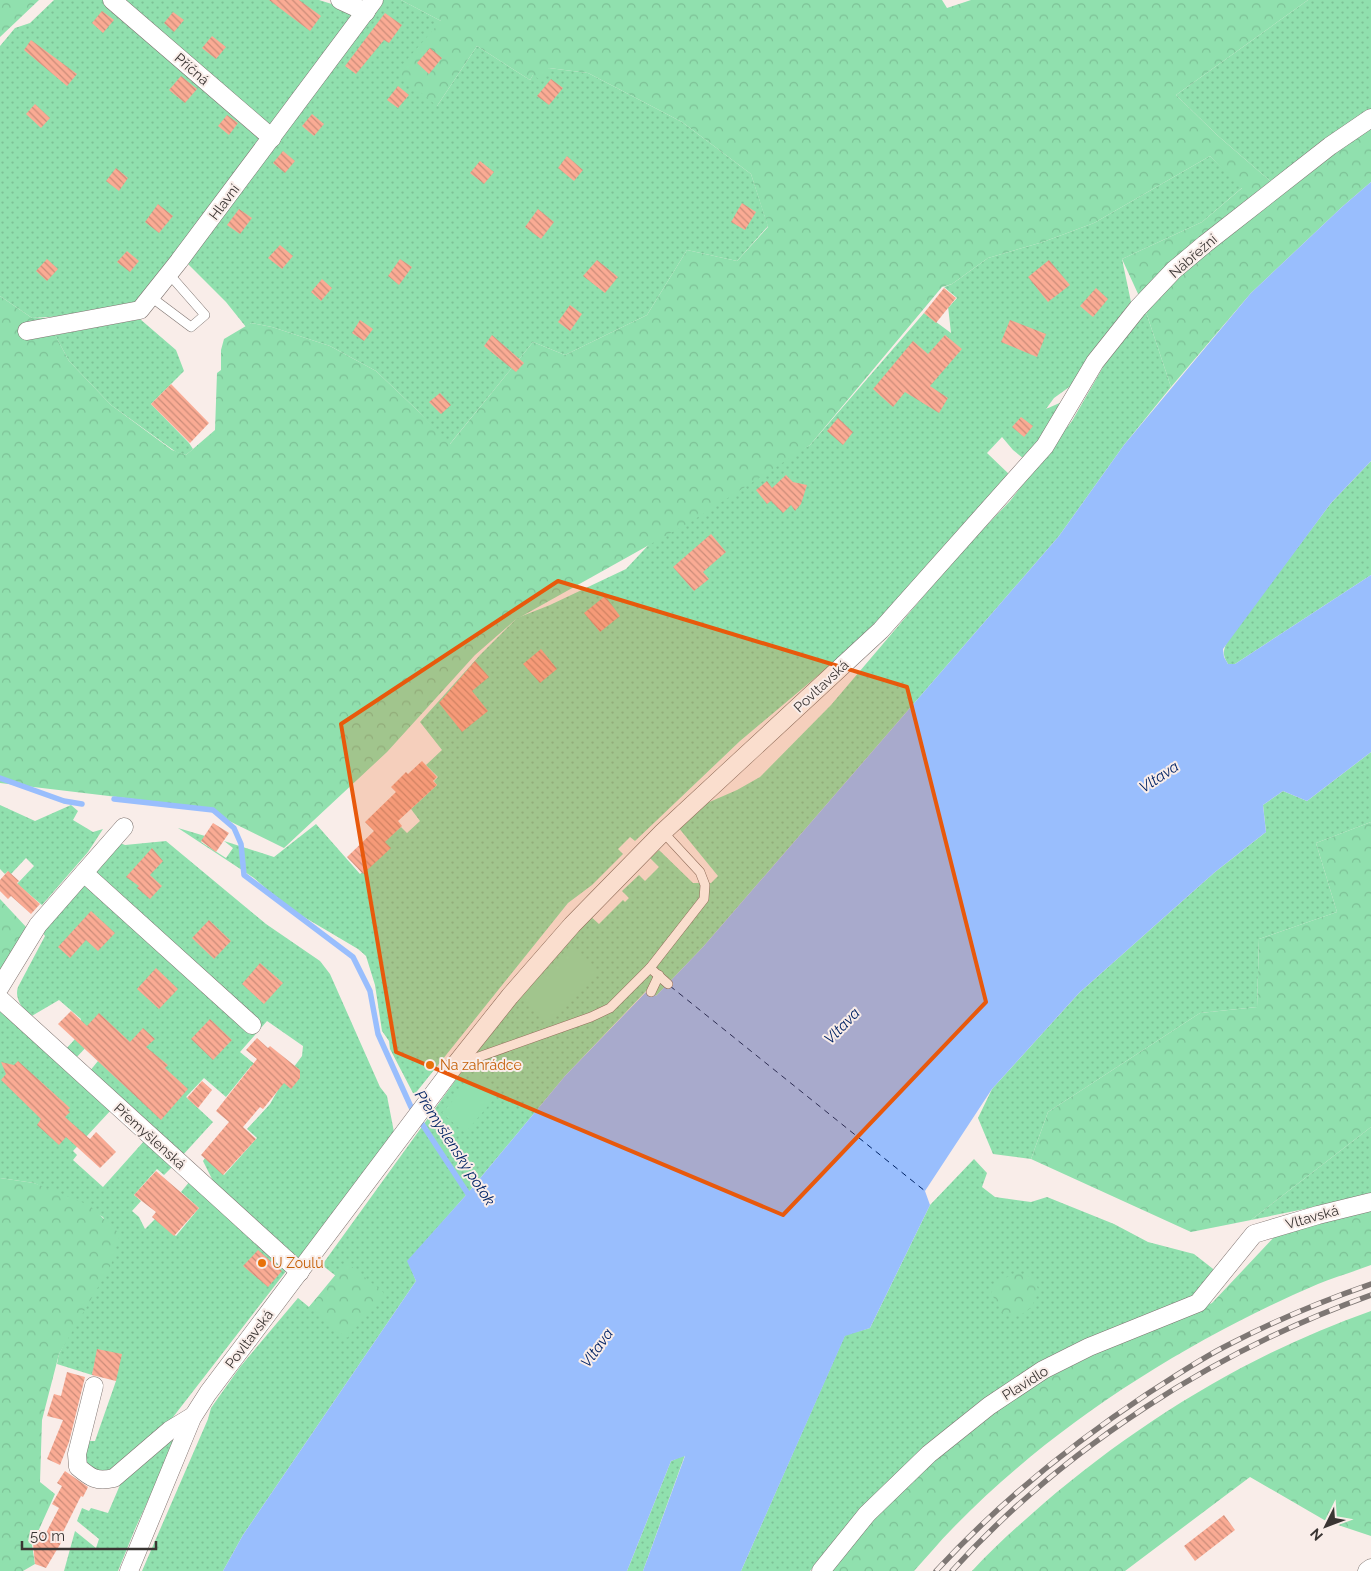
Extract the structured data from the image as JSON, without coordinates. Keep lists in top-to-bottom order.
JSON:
{
  "streets": {
    "street": [
      "Příčná",
      "Hlavní",
      "Nábřežní",
      "Povltavská",
      "Přemyšlenská",
      "Vltavská",
      "Plavidlo"
    ]
  },
  "crossings": [
    ["Příčná", "Hlavní"],
    ["Nábřežní", "Povltavská"],
    ["Povltavská", "Přemyšlenská"],
    ["Vltavská", "Plavidlo"]
  ],
  "water": ["Vltava", "Přemyšlenský potok"],
  "places": ["Na zahrádce", "U Zoulů"],
  "scale_bar": "50 m",
  "north": "bottom left"
}
